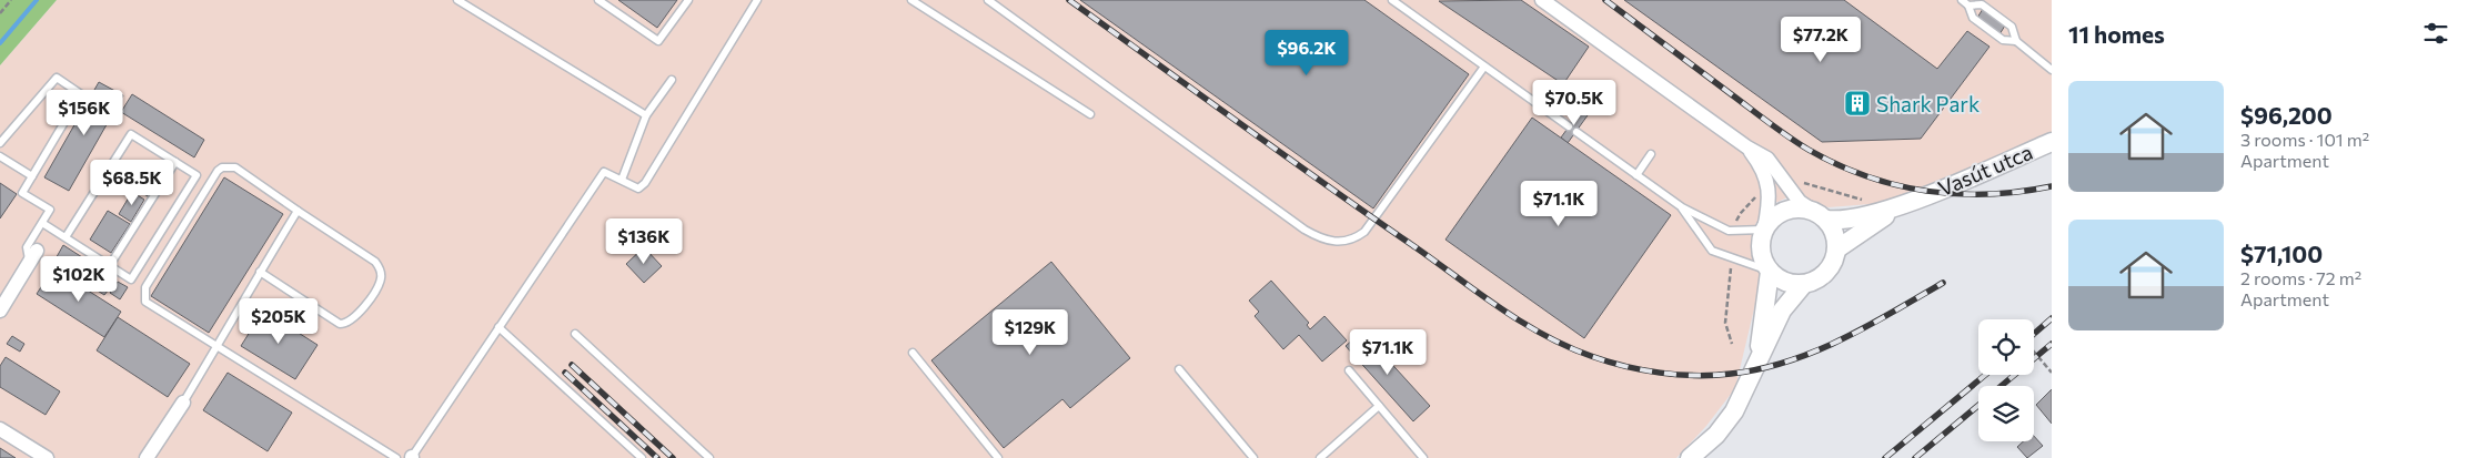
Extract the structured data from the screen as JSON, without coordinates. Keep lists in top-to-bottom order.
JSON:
{
  "streets": {
    "street": ["Vasút utca"]
  },
  "places": {
    "building": ["Shark Park"]
  },
  "page": {
    "heading": "11 homes",
    "price": [
      "$77.2K",
      "$96.2K",
      "$70.5K",
      "$156K",
      "$68.5K",
      "$71.1K",
      "$136K",
      "$102K",
      "$205K",
      "$129K",
      "$71.1K"
    ],
    "list": [
      {
        "name": "$96,200",
        "note": "3 rooms · 101 m² · Apartment"
      },
      {
        "name": "$71,100",
        "note": "2 rooms · 72 m² · Apartment"
      }
    ]
  }
}
